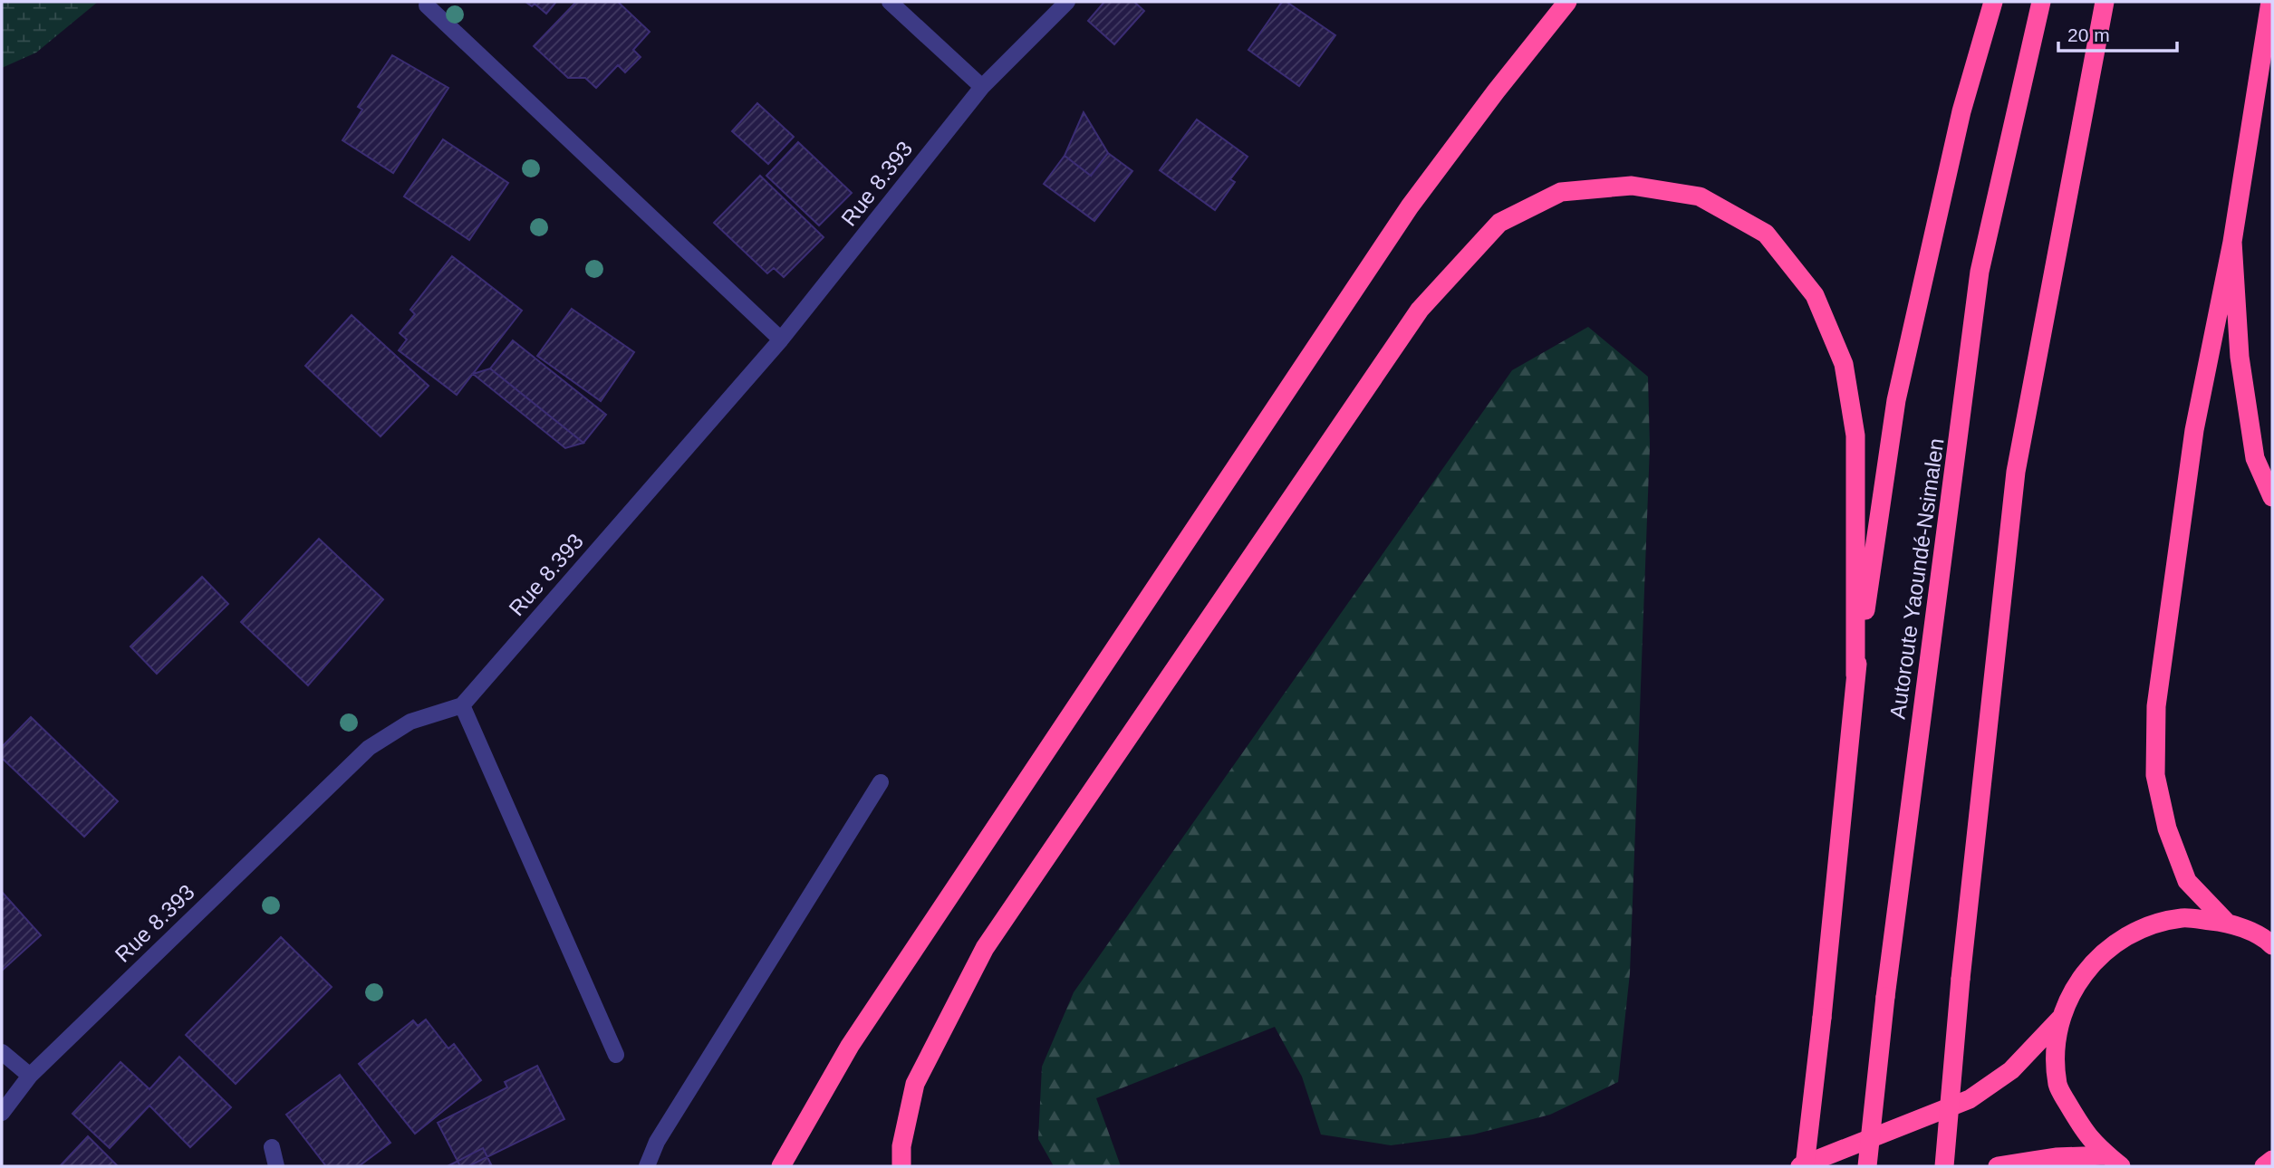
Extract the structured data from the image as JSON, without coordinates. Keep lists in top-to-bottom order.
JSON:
{
  "streets": {
    "highway": ["Autoroute Yaoundé-Nsimalen"],
    "street": ["Rue 8.393"]
  },
  "scale_bar": "20 m"
}
